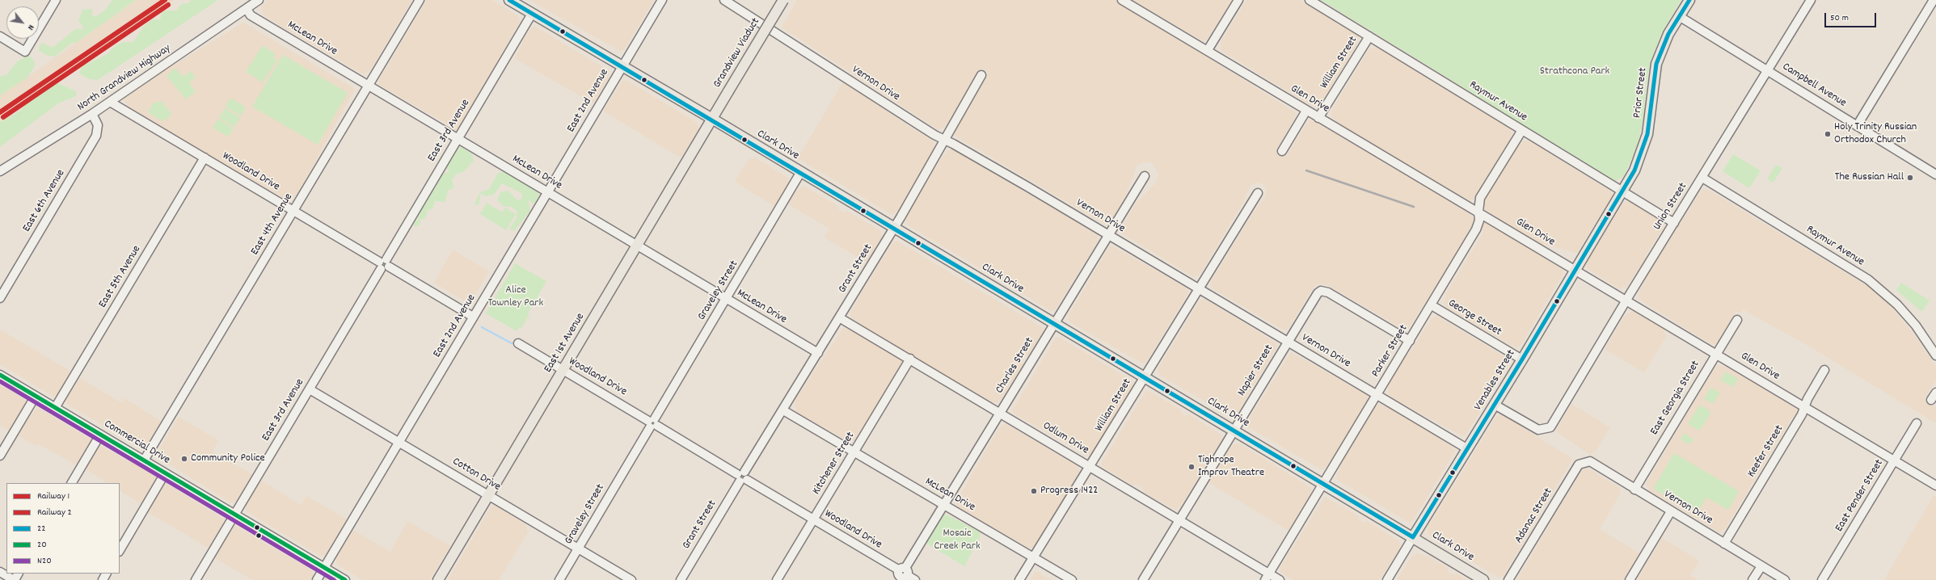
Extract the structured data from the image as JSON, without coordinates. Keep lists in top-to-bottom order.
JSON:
{
  "streets": {
    "main road": [
      "Grandview Viaduct",
      "Prior Street",
      "Clark Drive",
      "East 1st Avenue",
      "Venables Street"
    ],
    "street": [
      "McLean Drive",
      "William Street",
      "North Grandview Highway",
      "Vernon Drive",
      "Campbell Avenue",
      "Glen Drive",
      "East 2nd Avenue",
      "Raymur Avenue",
      "East 3rd Avenue",
      "Woodland Drive",
      "East 6th Avenue",
      "Union Street",
      "East 4th Avenue",
      "Grant Street",
      "East 5th Avenue",
      "Graveley Street",
      "George Street",
      "Parker Street",
      "Charles Street",
      "Napier Street",
      "East Georgia Street",
      "Odlum Drive",
      "Commercial Drive",
      "Keefer Street",
      "Kitchener Street",
      "Cotton Drive",
      "East Pender Street",
      "Adanac Street"
    ]
  },
  "crossings": [
    ["McLean Drive", "William Street"],
    ["McLean Drive", "North Grandview Highway"],
    ["McLean Drive", "East 2nd Avenue"],
    ["McLean Drive", "East 3rd Avenue"],
    ["McLean Drive", "East 4th Avenue"],
    ["McLean Drive", "Grant Street"],
    ["McLean Drive", "Graveley Street"],
    ["McLean Drive", "East 1st Avenue"],
    ["McLean Drive", "Charles Street"],
    ["McLean Drive", "Kitchener Street"],
    ["Grandview Viaduct", "Clark Drive"],
    ["Grandview Viaduct", "East 1st Avenue"],
    ["William Street", "Vernon Drive"],
    ["William Street", "Glen Drive"],
    ["William Street", "Raymur Avenue"],
    ["William Street", "Clark Drive"],
    ["William Street", "Odlum Drive"],
    ["North Grandview Highway", "Woodland Drive"],
    ["North Grandview Highway", "East 6th Avenue"],
    ["Vernon Drive", "Grant Street"],
    ["Vernon Drive", "Parker Street"],
    ["Vernon Drive", "Charles Street"],
    ["Vernon Drive", "Napier Street"],
    ["Vernon Drive", "Venables Street"],
    ["Vernon Drive", "East Georgia Street"],
    ["Vernon Drive", "Keefer Street"],
    ["Vernon Drive", "Adanac Street"],
    ["Campbell Avenue", "Prior Street"],
    ["Campbell Avenue", "Union Street"],
    ["Prior Street", "Raymur Avenue"],
    ["Prior Street", "Venables Street"],
    ["Glen Drive", "Union Street"],
    ["Glen Drive", "Parker Street"],
    ["Glen Drive", "Venables Street"],
    ["Glen Drive", "East Georgia Street"],
    ["Glen Drive", "Keefer Street"],
    ["Glen Drive", "East Pender Street"],
    ["East 2nd Avenue", "Clark Drive"],
    ["East 2nd Avenue", "Woodland Drive"],
    ["East 2nd Avenue", "Commercial Drive"],
    ["East 2nd Avenue", "Cotton Drive"],
    ["Raymur Avenue", "Union Street"],
    ["Raymur Avenue", "Parker Street"],
    ["Raymur Avenue", "Venables Street"],
    ["East 3rd Avenue", "Clark Drive"],
    ["East 3rd Avenue", "Woodland Drive"],
    ["East 3rd Avenue", "Commercial Drive"],
    ["East 3rd Avenue", "Cotton Drive"],
    ["Clark Drive", "Grant Street"],
    ["Clark Drive", "Graveley Street"],
    ["Clark Drive", "East 1st Avenue"],
    ["Clark Drive", "Parker Street"],
    ["Clark Drive", "Charles Street"],
    ["Clark Drive", "Napier Street"],
    ["Clark Drive", "Venables Street"],
    ["Woodland Drive", "East 4th Avenue"],
    ["Woodland Drive", "Grant Street"],
    ["Woodland Drive", "East 5th Avenue"],
    ["Woodland Drive", "Graveley Street"],
    ["Woodland Drive", "East 1st Avenue"],
    ["Woodland Drive", "Charles Street"],
    ["Woodland Drive", "Kitchener Street"],
    ["Union Street", "Venables Street"],
    ["East 4th Avenue", "Commercial Drive"],
    ["Grant Street", "Odlum Drive"],
    ["East 5th Avenue", "Commercial Drive"],
    ["Graveley Street", "Cotton Drive"],
    ["George Street", "Parker Street"],
    ["George Street", "Venables Street"],
    ["East 1st Avenue", "Cotton Drive"],
    ["Parker Street", "Napier Street"],
    ["Parker Street", "Odlum Drive"],
    ["Charles Street", "Odlum Drive"],
    ["Napier Street", "Odlum Drive"],
    ["Odlum Drive", "Kitchener Street"]
  ],
  "parks": ["Strathcona Park", "Alice Townley Park", "Mosaic Creek Park"],
  "places": [
    "Holy Trinity Russian Orthodox Church",
    "The Russian Hall",
    "Community Police",
    "Tighrope Improv Theatre",
    "Progress 1422"
  ],
  "lines": [
    "rail line 1",
    "transit line 22",
    "rail line 2",
    "transit line 20",
    "transit line N20"
  ],
  "legend": [
    "Railway 1",
    "Railway 2",
    "22",
    "20",
    "N20"
  ],
  "scale_bar": "50 m",
  "north": "bottom right"
}
